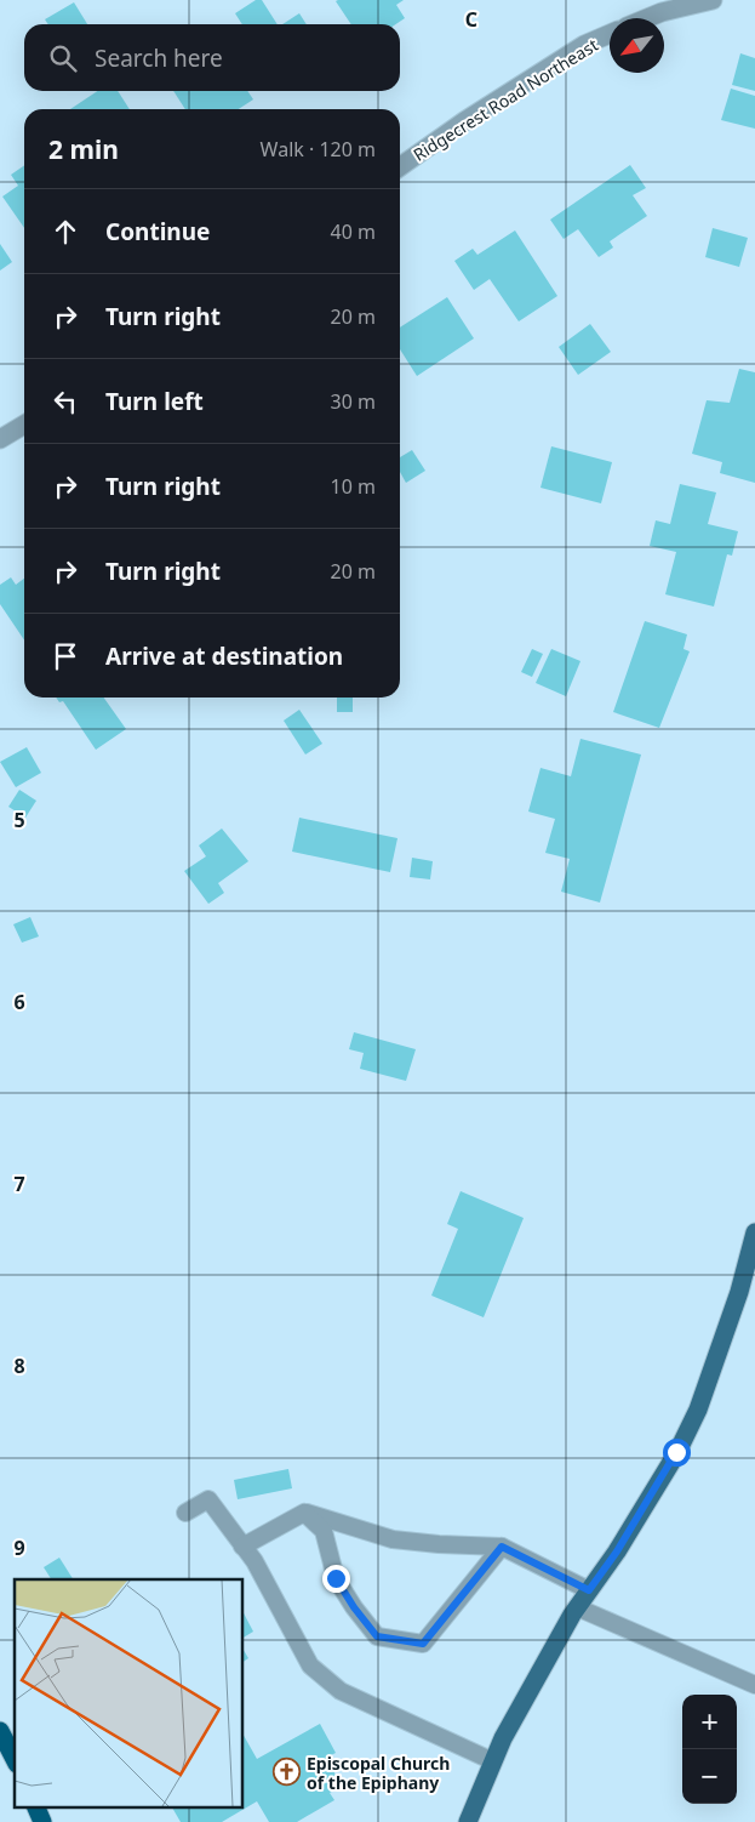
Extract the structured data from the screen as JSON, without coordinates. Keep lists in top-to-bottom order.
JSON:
{
  "streets": {
    "street": ["Ridgecrest Road Northeast"]
  },
  "places": {
    "church": ["Episcopal Church of the Epiphany"]
  },
  "north": "bottom left",
  "page": {
    "search": "Search here",
    "heading": ["2 min", "Walk · 120 m"],
    "list": [
      ["Continue", "40 m"],
      ["Turn right", "20 m"],
      ["Turn left", "30 m"],
      ["Turn right", "10 m"],
      ["Turn right", "20 m"],
      "Arrive at destination"
    ],
    "map_buttons": ["+", "−"]
  },
  "grid": {
    "columns": ["C"],
    "rows": [
      "5",
      "6",
      "7",
      "8",
      "9"
    ]
  }
}
